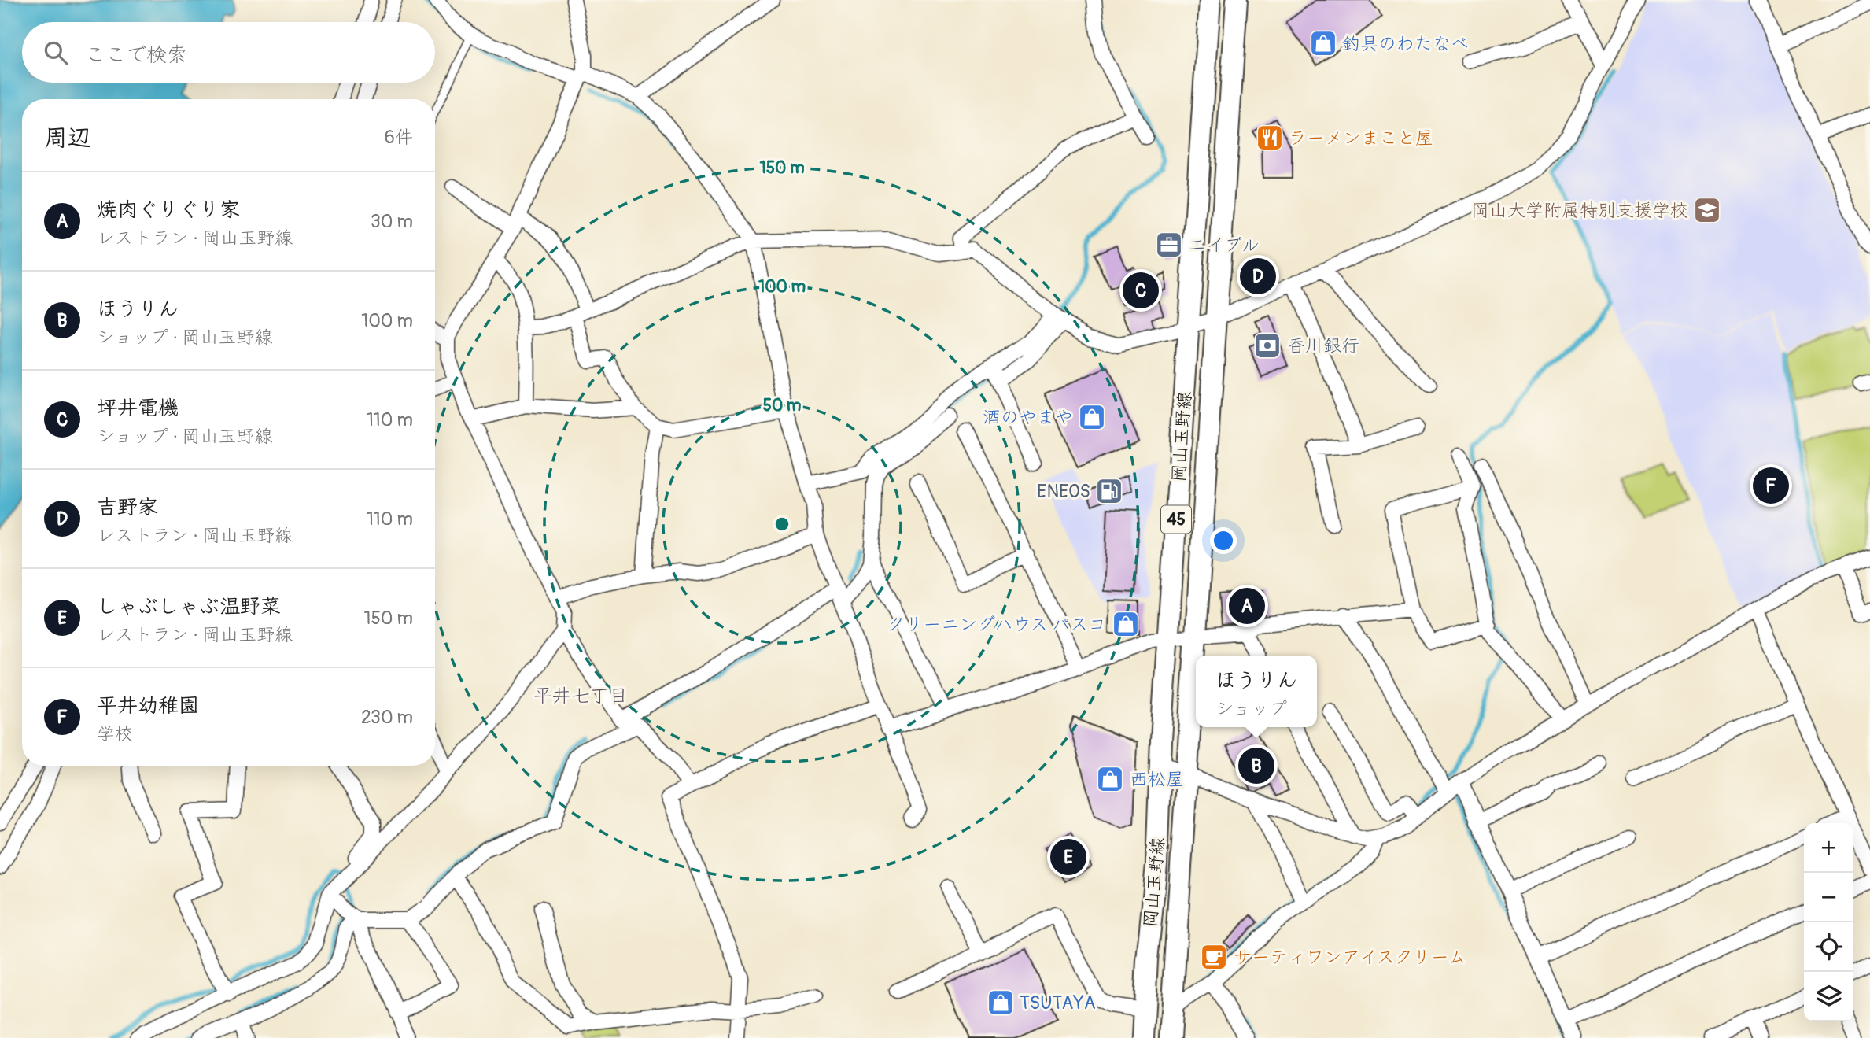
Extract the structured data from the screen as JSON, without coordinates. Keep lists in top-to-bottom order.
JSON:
{
  "streets": {
    "main road": ["岡山玉野線", "45"]
  },
  "districts": ["平井七丁目"],
  "places": {
    "shop": [
      "釣具のわたなべ",
      "酒のやまや",
      "クリーニングハウス パスコ",
      "西松屋",
      "TSUTAYA"
    ],
    "restaurant": ["ラーメンまこと屋"],
    "school or university": ["岡山大学附属特別支援学校"],
    "office": ["エイブル"],
    "bank": ["香川銀行"],
    "fuel station": ["ENEOS"],
    "cafe": ["サーティワンアイスクリーム"]
  },
  "page": {
    "search": "ここで検索",
    "heading": ["周辺", "6件"],
    "list": [
      {
        "mark": "A",
        "name": "焼肉ぐりぐり家",
        "note": "レストラン · 岡山玉野線",
        "value": "30 m"
      },
      {
        "mark": "B",
        "name": "ほうりん",
        "note": "ショップ · 岡山玉野線",
        "value": "100 m"
      },
      {
        "mark": "C",
        "name": "坪井電機",
        "note": "ショップ · 岡山玉野線",
        "value": "110 m"
      },
      {
        "mark": "D",
        "name": "吉野家",
        "note": "レストラン · 岡山玉野線",
        "value": "110 m"
      },
      {
        "mark": "E",
        "name": "しゃぶしゃぶ温野菜",
        "note": "レストラン · 岡山玉野線",
        "value": "150 m"
      },
      {
        "mark": "F",
        "name": "平井幼稚園",
        "note": "学校",
        "value": "230 m"
      }
    ],
    "pins": [
      "D",
      "C",
      "F",
      "A",
      "B",
      "E"
    ],
    "popup": ["ほうりん", "ショップ"],
    "map_buttons": ["+", "−"]
  },
  "rings": ["150 m", "100 m", "50 m"]
}
